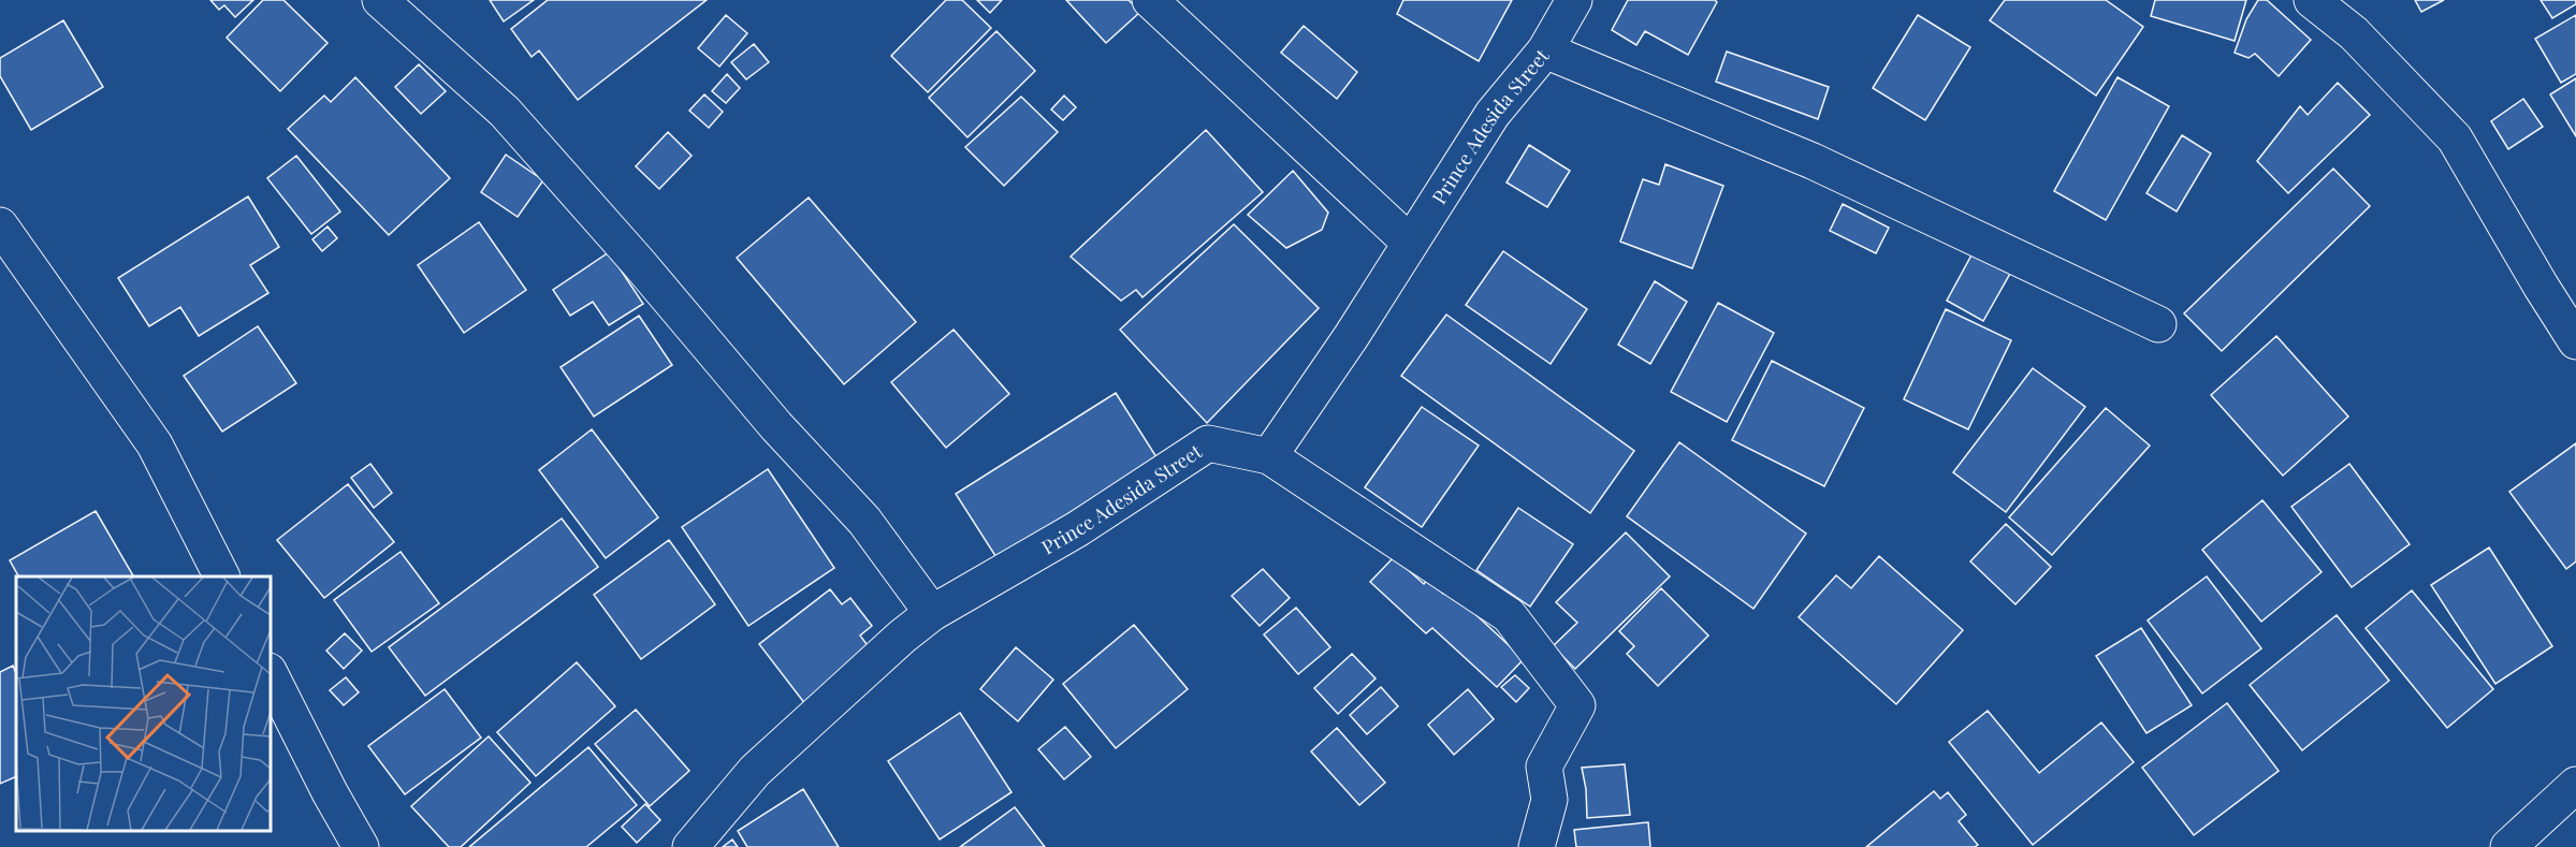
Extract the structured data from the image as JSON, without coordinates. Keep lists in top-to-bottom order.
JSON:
{
  "streets": {
    "street": ["Prince Adesida Street"]
  }
}
